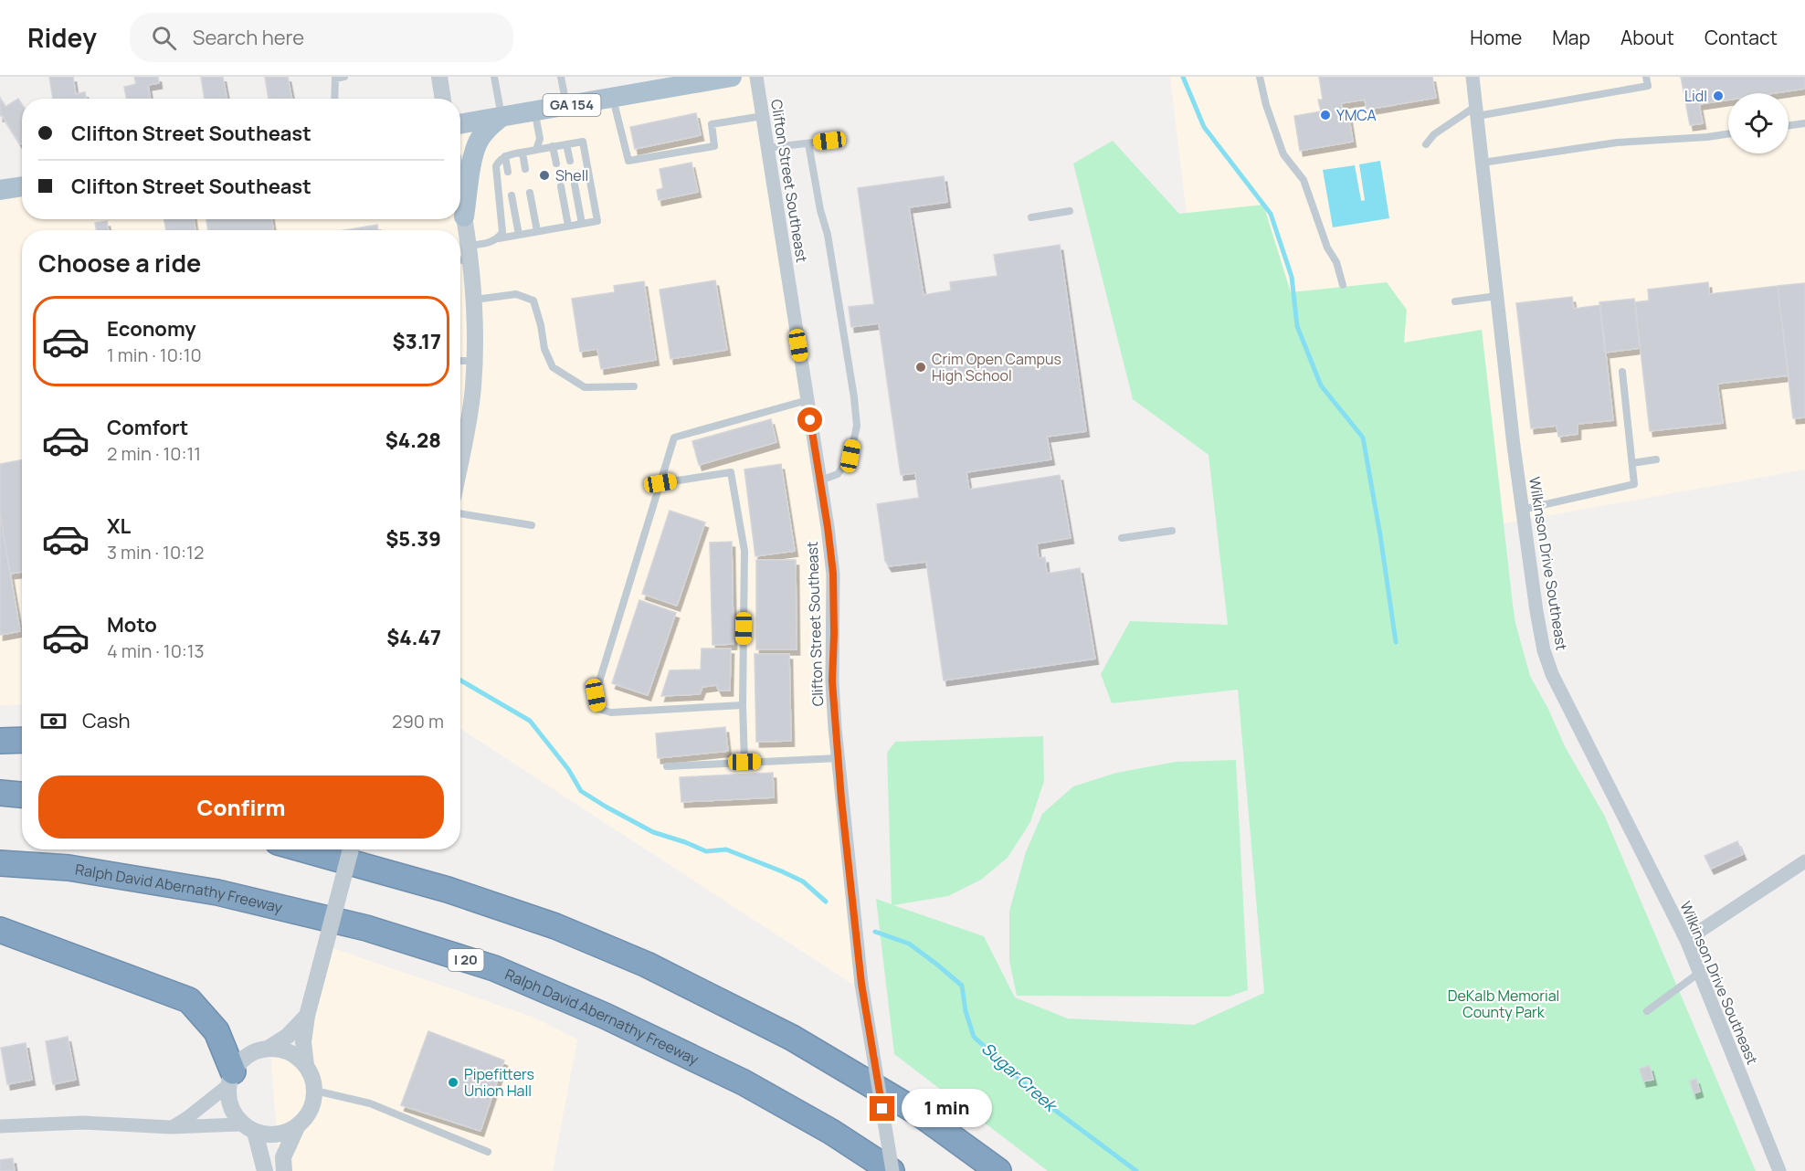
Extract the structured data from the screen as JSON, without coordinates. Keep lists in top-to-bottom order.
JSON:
{
  "streets": {
    "highway": ["Ralph David Abernathy Freeway", "I 20"],
    "main road": ["GA 154"],
    "street": ["Clifton Street Southeast", "Wilkinson Drive Southeast"]
  },
  "crossings": [
    ["Clifton Street Southeast", "Ralph David Abernathy Freeway"]
  ],
  "water": ["Sugar Creek"],
  "parks": ["DeKalb Memorial County Park"],
  "places": [
    "Lidl",
    "YMCA",
    "Shell",
    "Crim Open Campus High School",
    "Pipefitters Union Hall"
  ],
  "page": {
    "header": "Ridey",
    "search": "Search here",
    "nav": [
      "Home",
      "Map",
      "About",
      "Contact"
    ],
    "banner": ["Clifton Street Southeast", "Clifton Street Southeast"],
    "heading": "Choose a ride",
    "list": [
      {
        "name": "Economy",
        "note": "1 min · 10:10",
        "value": "$3.17"
      },
      {
        "name": "Comfort",
        "note": "2 min · 10:11",
        "value": "$4.28"
      },
      {
        "name": "XL",
        "note": "3 min · 10:12",
        "value": "$5.39"
      },
      {
        "name": "Moto",
        "note": "4 min · 10:13",
        "value": "$4.47"
      }
    ],
    "pay": ["Cash", "290 m"],
    "buttons": "Confirm",
    "bubble": "1 min"
  }
}
